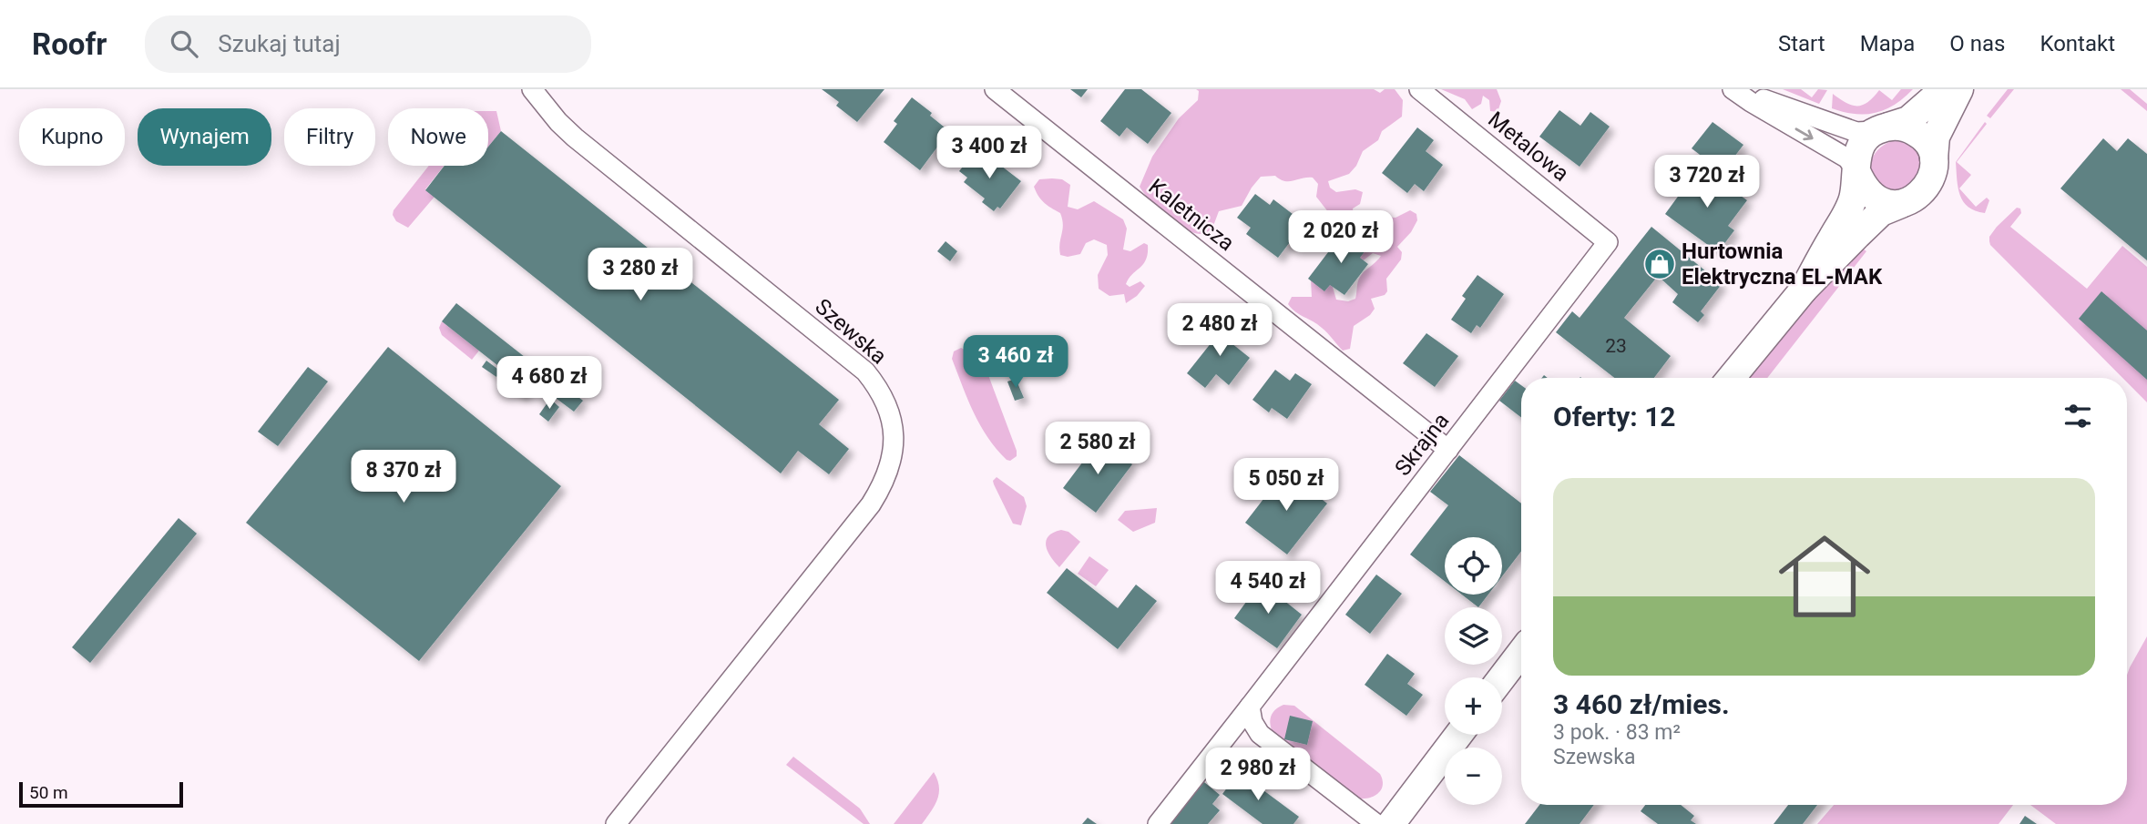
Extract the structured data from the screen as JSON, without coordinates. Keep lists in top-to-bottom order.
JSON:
{
  "streets": {
    "street": [
      "Metalowa",
      "Kaletnicza",
      "Szewska",
      "Skrajna"
    ]
  },
  "crossings": [
    ["Metalowa", "Skrajna"],
    ["Kaletnicza", "Skrajna"]
  ],
  "places": {
    "shop": ["Hurtownia Elektryczna EL-MAK"]
  },
  "house_numbers": ["23"],
  "scale_bar": "50 m",
  "page": {
    "header": "Roofr",
    "search": "Szukaj tutaj",
    "nav": [
      "Start",
      "Mapa",
      "O nas",
      "Kontakt"
    ],
    "chip": [
      "Kupno",
      "Wynajem",
      "Filtry",
      "Nowe"
    ],
    "price": [
      "3 400 zł",
      "3 720 zł",
      "2 020 zł",
      "3 280 zł",
      "2 480 zł",
      "3 460 zł",
      "4 680 zł",
      "2 580 zł",
      "8 370 zł",
      "5 050 zł",
      "4 540 zł",
      "2 980 zł"
    ],
    "heading": "Oferty: 12",
    "list": [
      {
        "name": "3 460 zł/mies.",
        "note": "3 pok. · 83 m² · Szewska"
      }
    ],
    "map_buttons": ["+", "−"],
    "scale": "50 m"
  }
}
